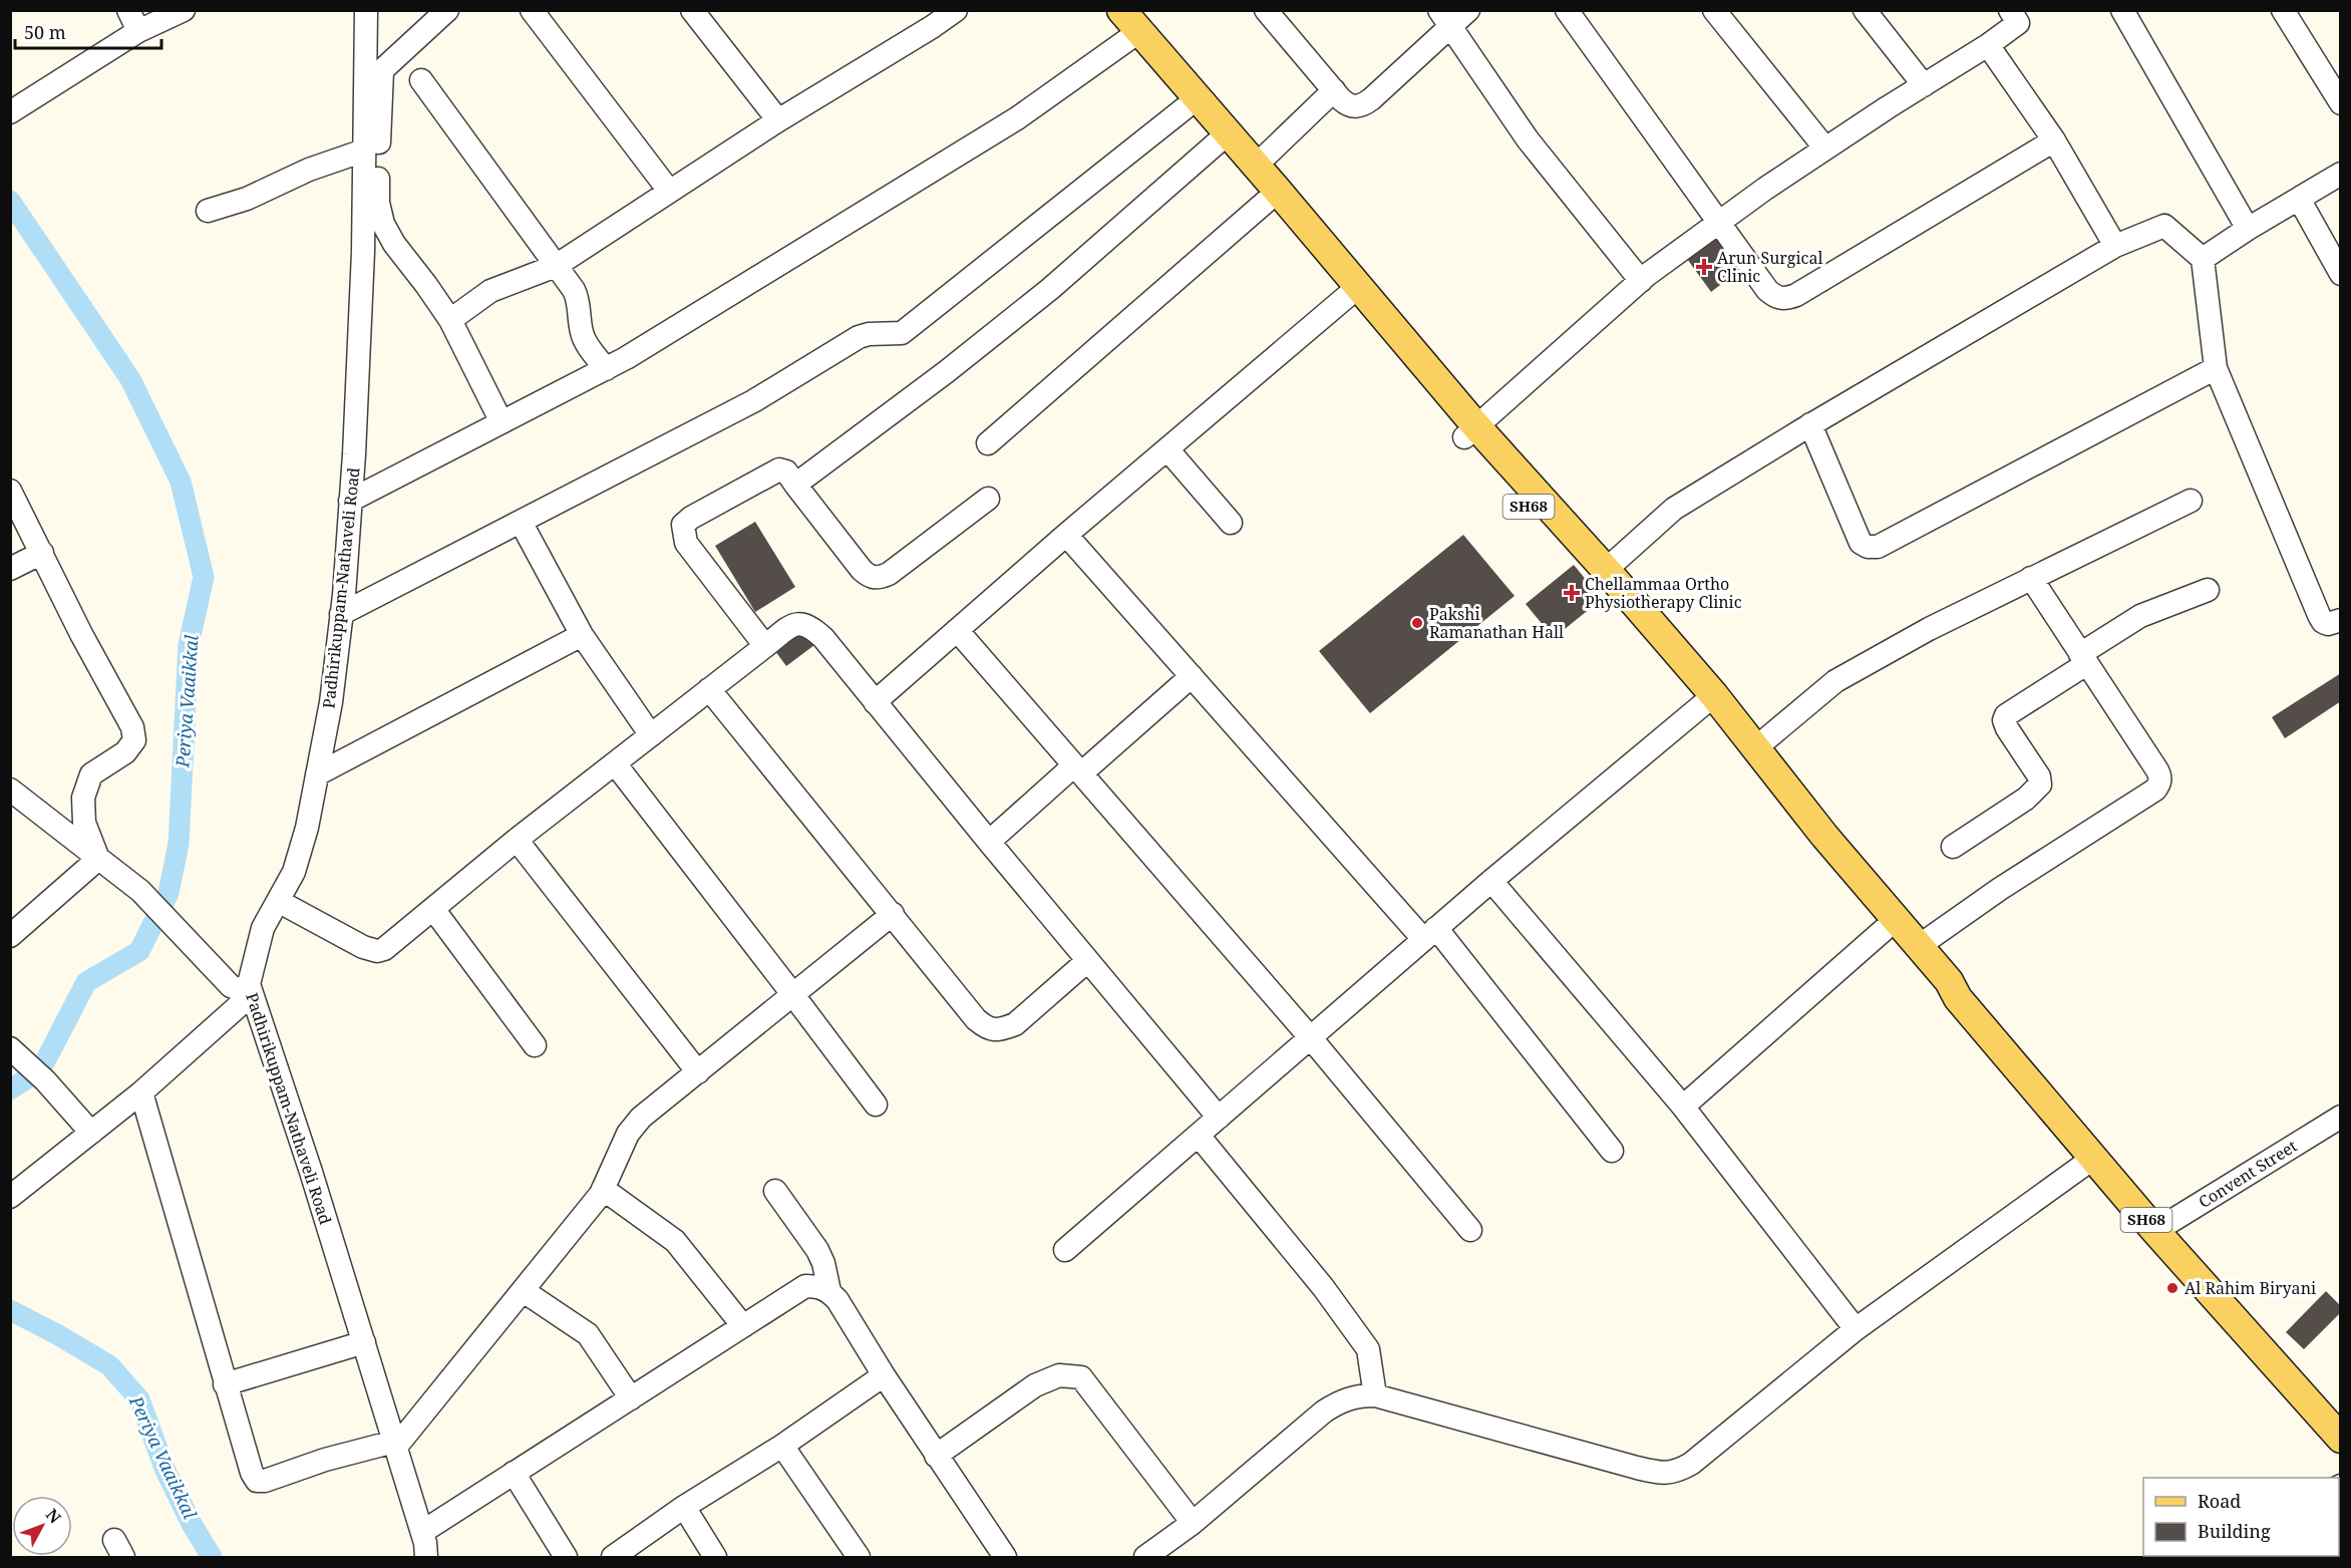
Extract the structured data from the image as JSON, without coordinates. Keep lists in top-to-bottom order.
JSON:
{
  "streets": {
    "main road": ["SH68"],
    "street": ["Padhirikuppam-Nathaveli Road", "Convent Street"]
  },
  "crossings": [
    ["SH68", "Convent Street"]
  ],
  "water": ["Periya Vaaikkal"],
  "places": {
    "health": ["Arun Surgical Clinic", "Chellammaa Ortho Physiotherapy Clinic"],
    "other": ["Pakshi Ramanathan Hall", "Al Rahim Biryani"]
  },
  "legend": ["Road", "Building"],
  "scale_bar": "50 m",
  "north": "top right"
}
